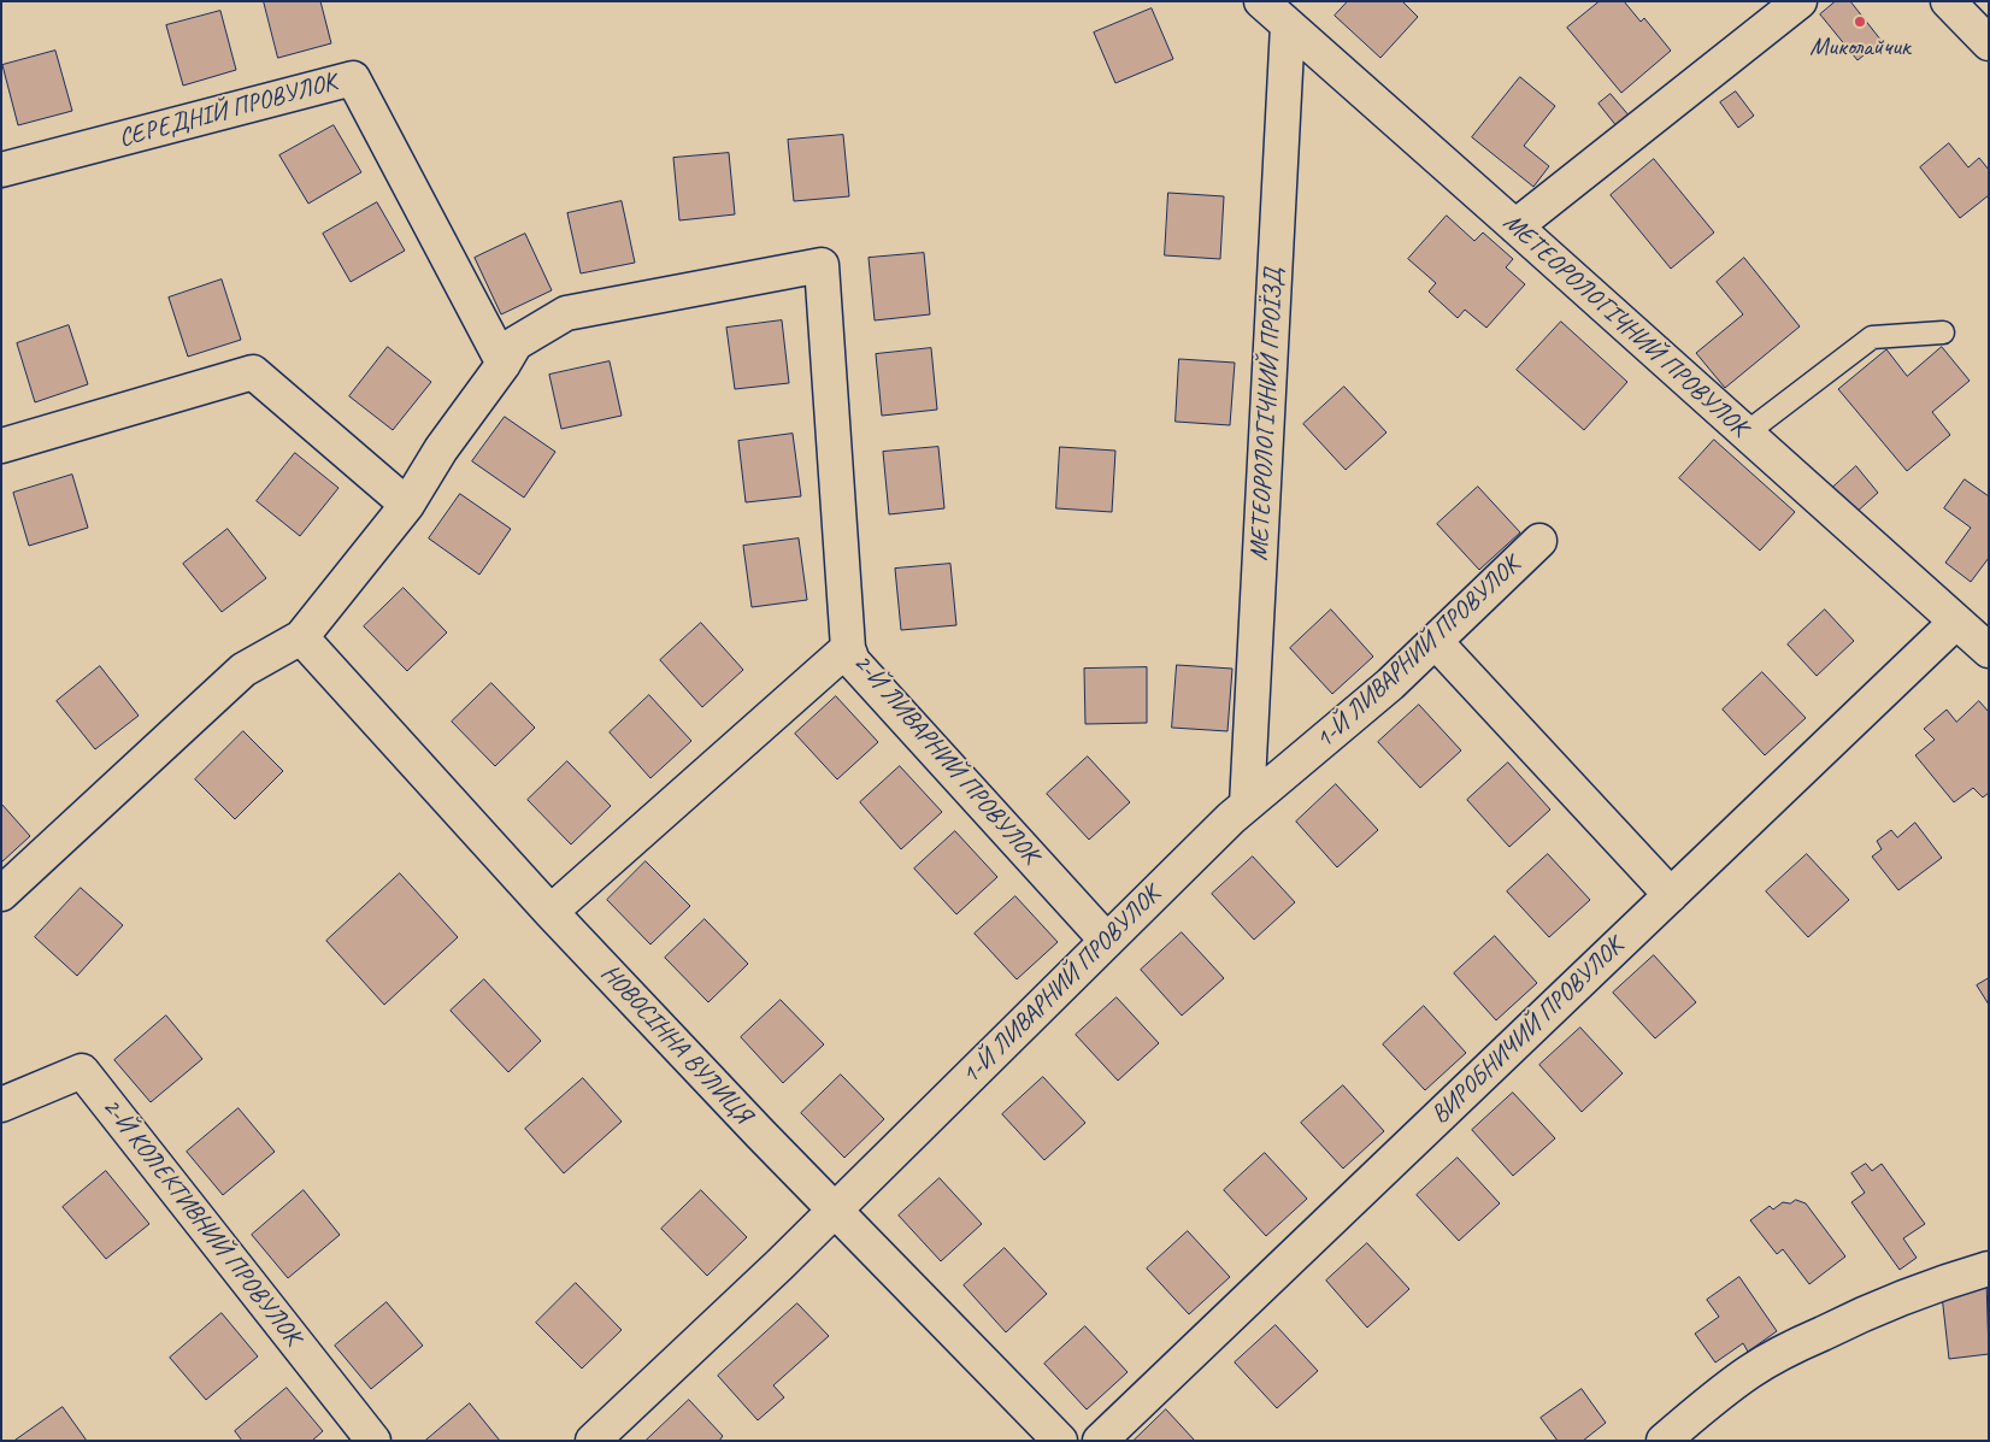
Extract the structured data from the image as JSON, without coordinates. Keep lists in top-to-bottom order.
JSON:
{
  "streets": {
    "street": [
      "СЕРЕДНІЙ ПРОВУЛОК",
      "МЕТЕОРОЛОГІЧНИЙ ПРОВУЛОК",
      "МЕТЕОРОЛОГІЧНИЙ ПРОЇЗД",
      "1-Й ЛИВАРНИЙ ПРОВУЛОК",
      "2-Й ЛИВАРНИЙ ПРОВУЛОК",
      "ВИРОБНИЧИЙ ПРОВУЛОК",
      "НОВОСІННА ВУЛИЦЯ",
      "2-Й КОЛЕКТИВНИЙ ПРОВУЛОК"
    ]
  },
  "crossings": [
    ["СЕРЕДНІЙ ПРОВУЛОК", "2-Й ЛИВАРНИЙ ПРОВУЛОК"],
    ["МЕТЕОРОЛОГІЧНИЙ ПРОВУЛОК", "МЕТЕОРОЛОГІЧНИЙ ПРОЇЗД"],
    ["МЕТЕОРОЛОГІЧНИЙ ПРОВУЛОК", "ВИРОБНИЧИЙ ПРОВУЛОК"],
    ["МЕТЕОРОЛОГІЧНИЙ ПРОЇЗД", "1-Й ЛИВАРНИЙ ПРОВУЛОК"],
    ["1-Й ЛИВАРНИЙ ПРОВУЛОК", "2-Й ЛИВАРНИЙ ПРОВУЛОК"],
    ["1-Й ЛИВАРНИЙ ПРОВУЛОК", "НОВОСІННА ВУЛИЦЯ"]
  ],
  "places": ["Миколайчик"]
}
